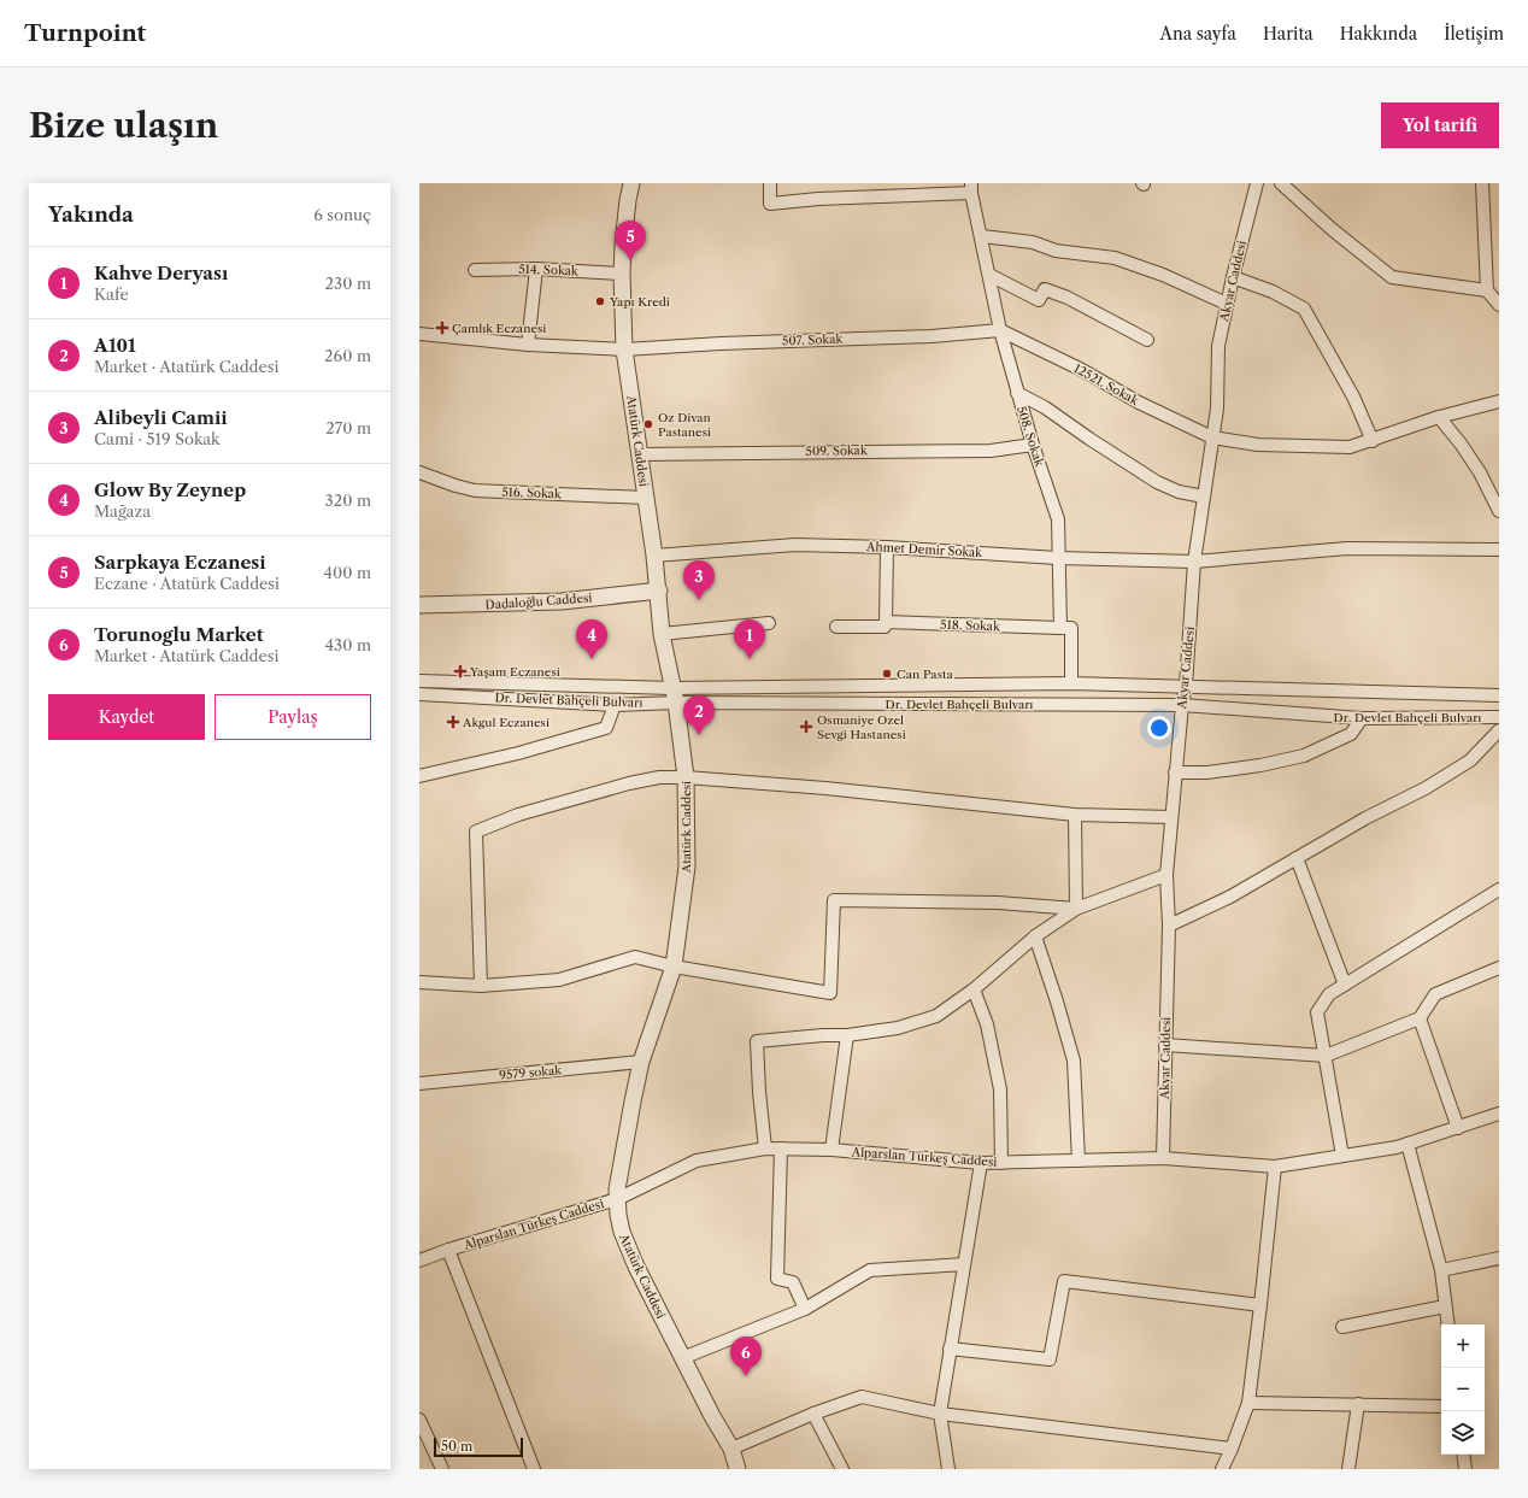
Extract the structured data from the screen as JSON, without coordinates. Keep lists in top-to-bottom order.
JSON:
{
  "streets": {
    "street": [
      "514. Sokak",
      "Akyar Caddesi",
      "507. Sokak",
      "12521. Sokak",
      "508. Sokak",
      "Atatürk Caddesi",
      "509. Sokak",
      "516. Sokak",
      "Ahmet Demir Sokak",
      "Dadaloğlu Caddesi",
      "518. Sokak",
      "Dr. Devlet Bahçeli Bulvarı",
      "9579 sokak",
      "Alparslan Türkeş Caddesi"
    ]
  },
  "crossings": [
    ["514. Sokak", "Atatürk Caddesi"],
    ["Akyar Caddesi", "12521. Sokak"],
    ["Akyar Caddesi", "Ahmet Demir Sokak"],
    ["Akyar Caddesi", "Dr. Devlet Bahçeli Bulvarı"],
    ["Akyar Caddesi", "Alparslan Türkeş Caddesi"],
    ["507. Sokak", "12521. Sokak"],
    ["507. Sokak", "508. Sokak"],
    ["507. Sokak", "Atatürk Caddesi"],
    ["12521. Sokak", "508. Sokak"],
    ["508. Sokak", "509. Sokak"],
    ["508. Sokak", "Ahmet Demir Sokak"],
    ["508. Sokak", "518. Sokak"],
    ["Atatürk Caddesi", "509. Sokak"],
    ["Atatürk Caddesi", "516. Sokak"],
    ["Atatürk Caddesi", "Ahmet Demir Sokak"],
    ["Atatürk Caddesi", "Dadaloğlu Caddesi"],
    ["Atatürk Caddesi", "Dr. Devlet Bahçeli Bulvarı"],
    ["Atatürk Caddesi", "9579 sokak"],
    ["Atatürk Caddesi", "Alparslan Türkeş Caddesi"]
  ],
  "places": {
    "other": ["Yapı Kredi", "Oz Divan Pastanesi", "Can Pasta"],
    "health": [
      "Çamlık Eczanesi",
      "Yaşam Eczanesi",
      "Akgul Eczanesi",
      "Osmaniye Ozel Sevgi Hastanesi"
    ]
  },
  "scale_bar": "50 m",
  "page": {
    "header": "Turnpoint",
    "nav": [
      "Ana sayfa",
      "Harita",
      "Hakkında",
      "İletişim"
    ],
    "buttons": [
      "Yol tarifi",
      ["Kaydet", "Paylaş"]
    ],
    "title": "Bize ulaşın",
    "heading": ["Yakında", "6 sonuç"],
    "pins": [
      "5",
      "3",
      "1",
      "4",
      "2",
      "6"
    ],
    "list": [
      {
        "mark": "1",
        "name": "Kahve Deryası",
        "note": "Kafe",
        "value": "230 m"
      },
      {
        "mark": "2",
        "name": "A101",
        "note": "Market · Atatürk Caddesi",
        "value": "260 m"
      },
      {
        "mark": "3",
        "name": "Alibeyli Camii",
        "note": "Cami · 519 Sokak",
        "value": "270 m"
      },
      {
        "mark": "4",
        "name": "Glow By Zeynep",
        "note": "Mağaza",
        "value": "320 m"
      },
      {
        "mark": "5",
        "name": "Sarpkaya Eczanesi",
        "note": "Eczane · Atatürk Caddesi",
        "value": "400 m"
      },
      {
        "mark": "6",
        "name": "Torunoglu Market",
        "note": "Market · Atatürk Caddesi",
        "value": "430 m"
      }
    ],
    "map_buttons": ["+", "−"],
    "scale": "50 m"
  }
}
